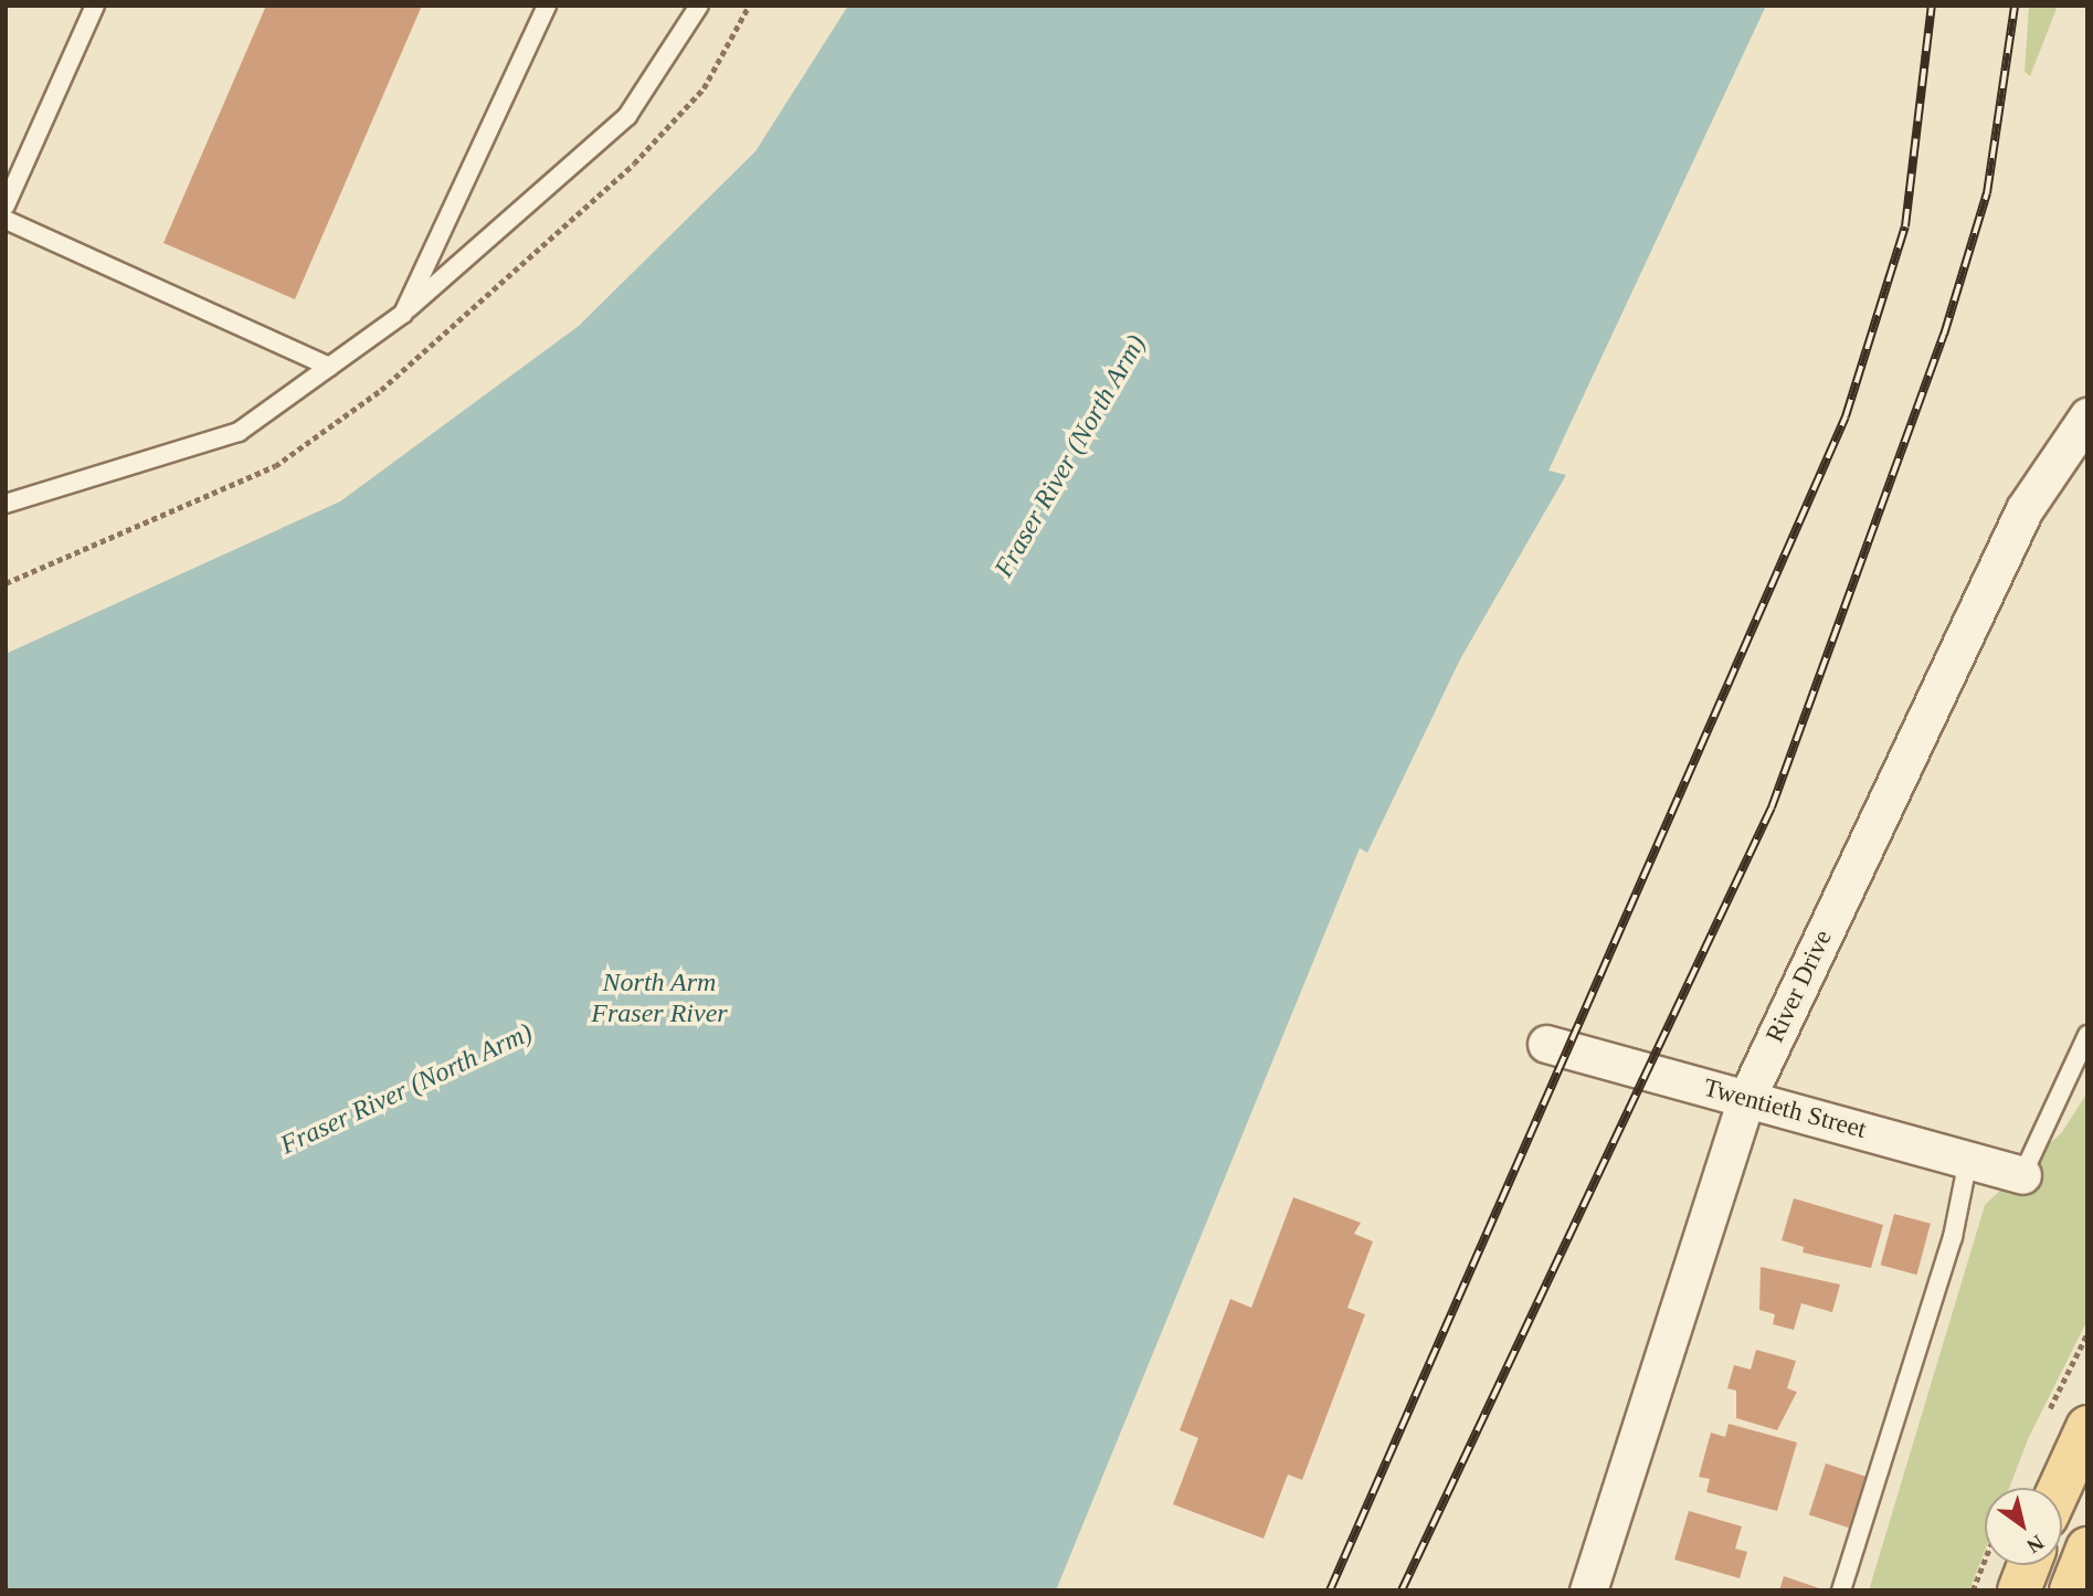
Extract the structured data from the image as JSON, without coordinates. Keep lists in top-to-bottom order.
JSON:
{
  "streets": {
    "street": ["River Drive", "Twentieth Street"]
  },
  "crossings": [
    ["River Drive", "Twentieth Street"]
  ],
  "water": ["Fraser River (North Arm)", "North Arm Fraser River"],
  "north": "bottom right"
}
